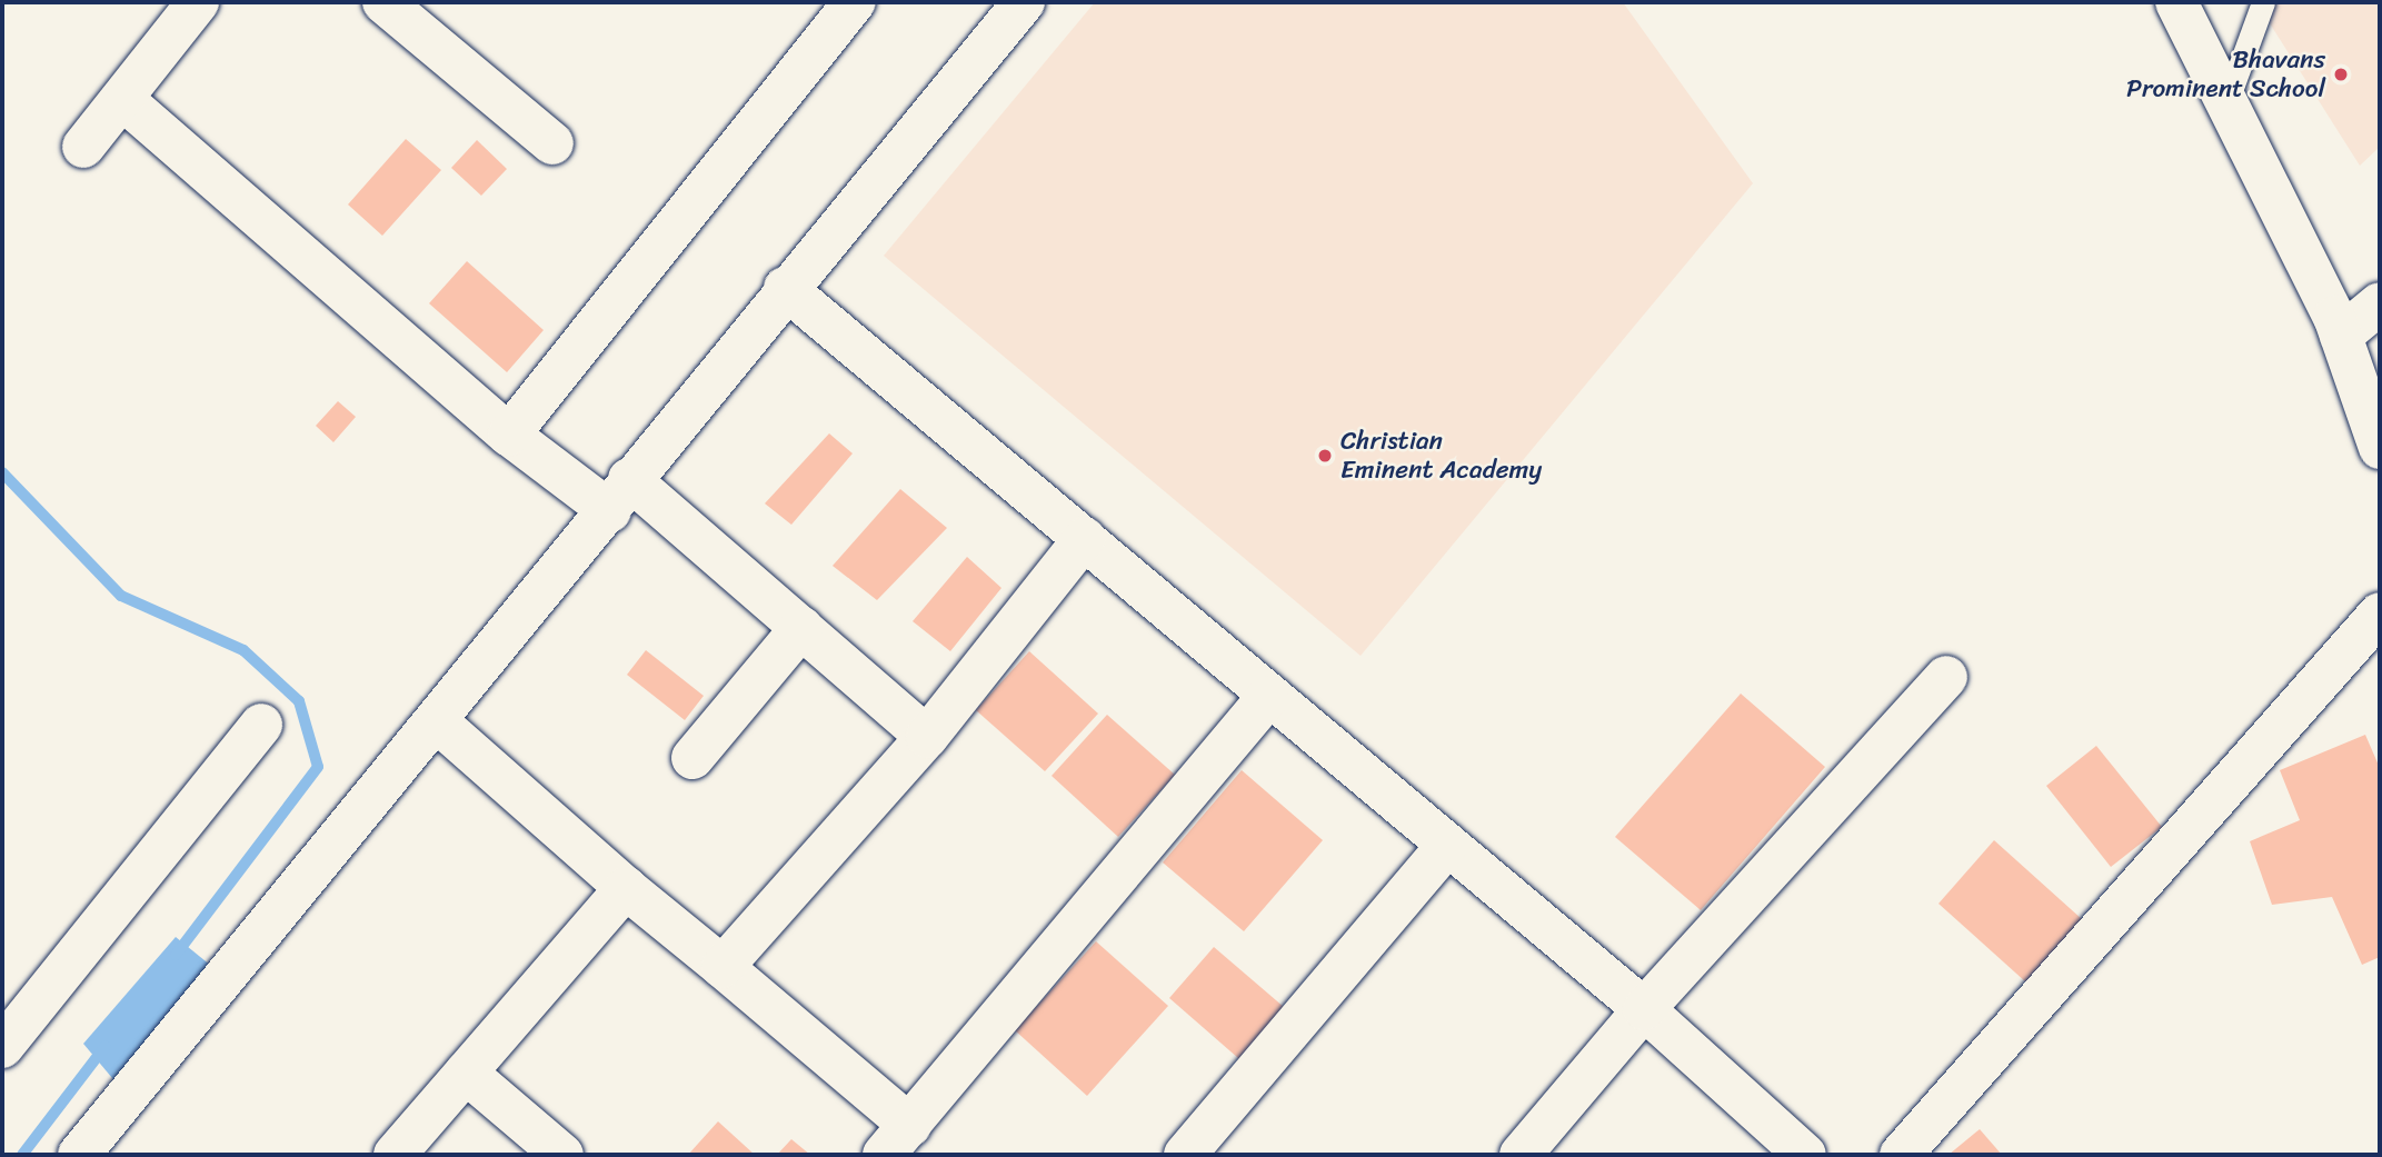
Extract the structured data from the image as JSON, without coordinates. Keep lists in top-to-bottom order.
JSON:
{
  "places": ["Bhavans Prominent School", "Christian Eminent Academy"]
}
